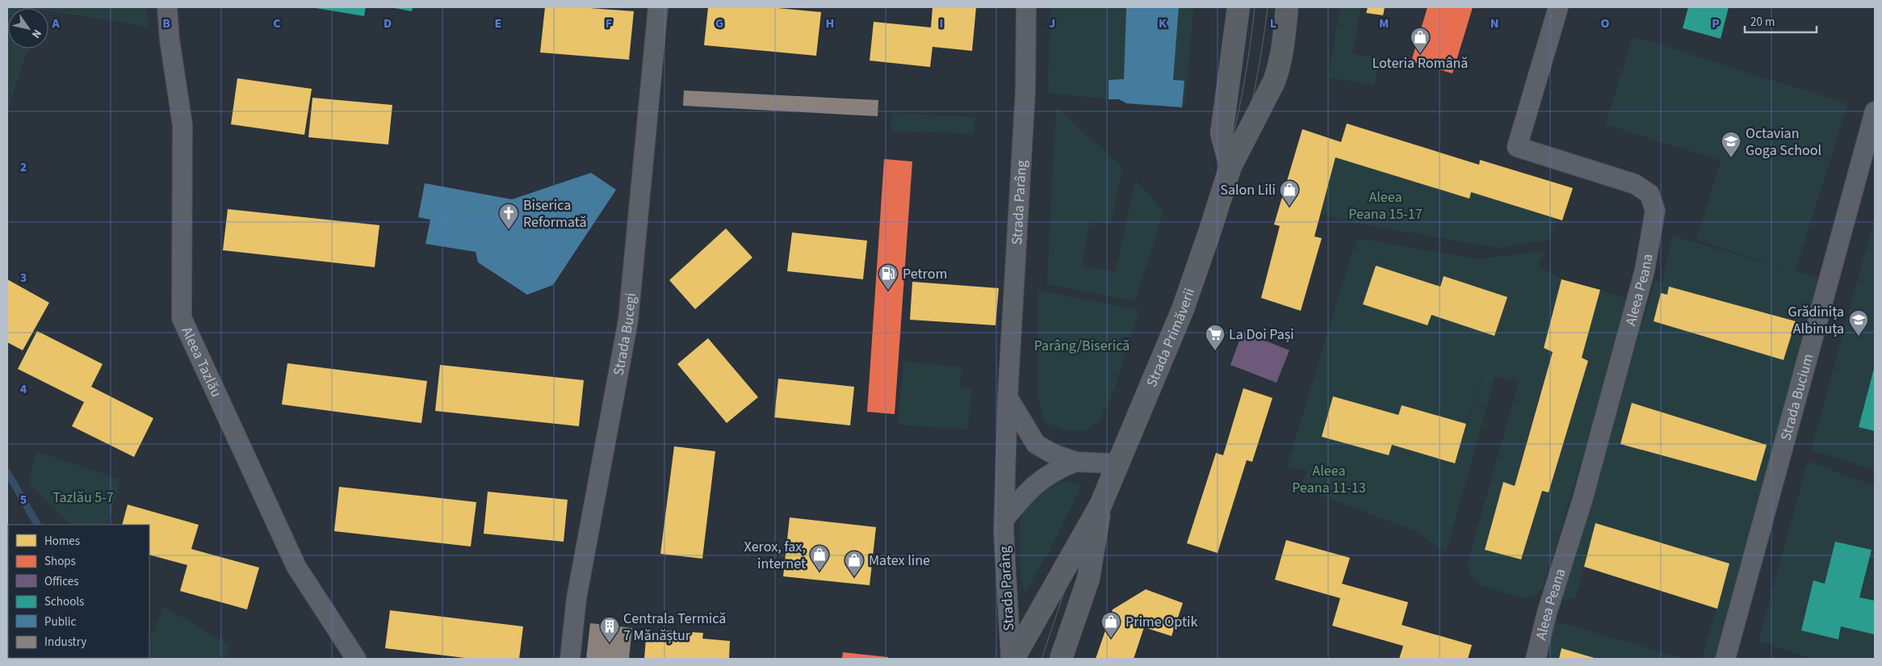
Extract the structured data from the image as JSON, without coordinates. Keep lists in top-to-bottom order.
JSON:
{
  "streets": {
    "main road": ["Strada Primăverii"],
    "street": [
      "Strada Parâng",
      "Aleea Peana",
      "Strada Bucegi",
      "Aleea Tazlău",
      "Strada Bucium"
    ]
  },
  "crossings": [
    ["Strada Parâng", "Strada Primăverii"]
  ],
  "parks": [
    "Aleea Peana 15-17",
    "Parâng/Biserică",
    "Aleea Peana 11-13",
    "Tazlău 5-7"
  ],
  "places": {
    "shop": [
      "Loteria Română",
      "Salon Lili",
      "Xerox, fax, internet",
      "Matex line",
      "Prime Optik"
    ],
    "school or university": ["Octavian Goga School", "Grădinița Albinuța"],
    "church": ["Biserica Reformată"],
    "fuel station": ["Petrom"],
    "supermarket": ["La Doi Pași"],
    "building": ["Centrala Termică 7 Mănăștur"]
  },
  "legend": [
    "Homes",
    "Shops",
    "Offices",
    "Schools",
    "Public",
    "Industry"
  ],
  "scale_bar": "20 m",
  "north": "bottom right",
  "grid": {
    "columns": [
      "A",
      "B",
      "C",
      "D",
      "E",
      "F",
      "G",
      "H",
      "I",
      "J",
      "K",
      "L",
      "M",
      "N",
      "O",
      "P"
    ],
    "rows": [
      "2",
      "3",
      "4",
      "5"
    ]
  }
}
